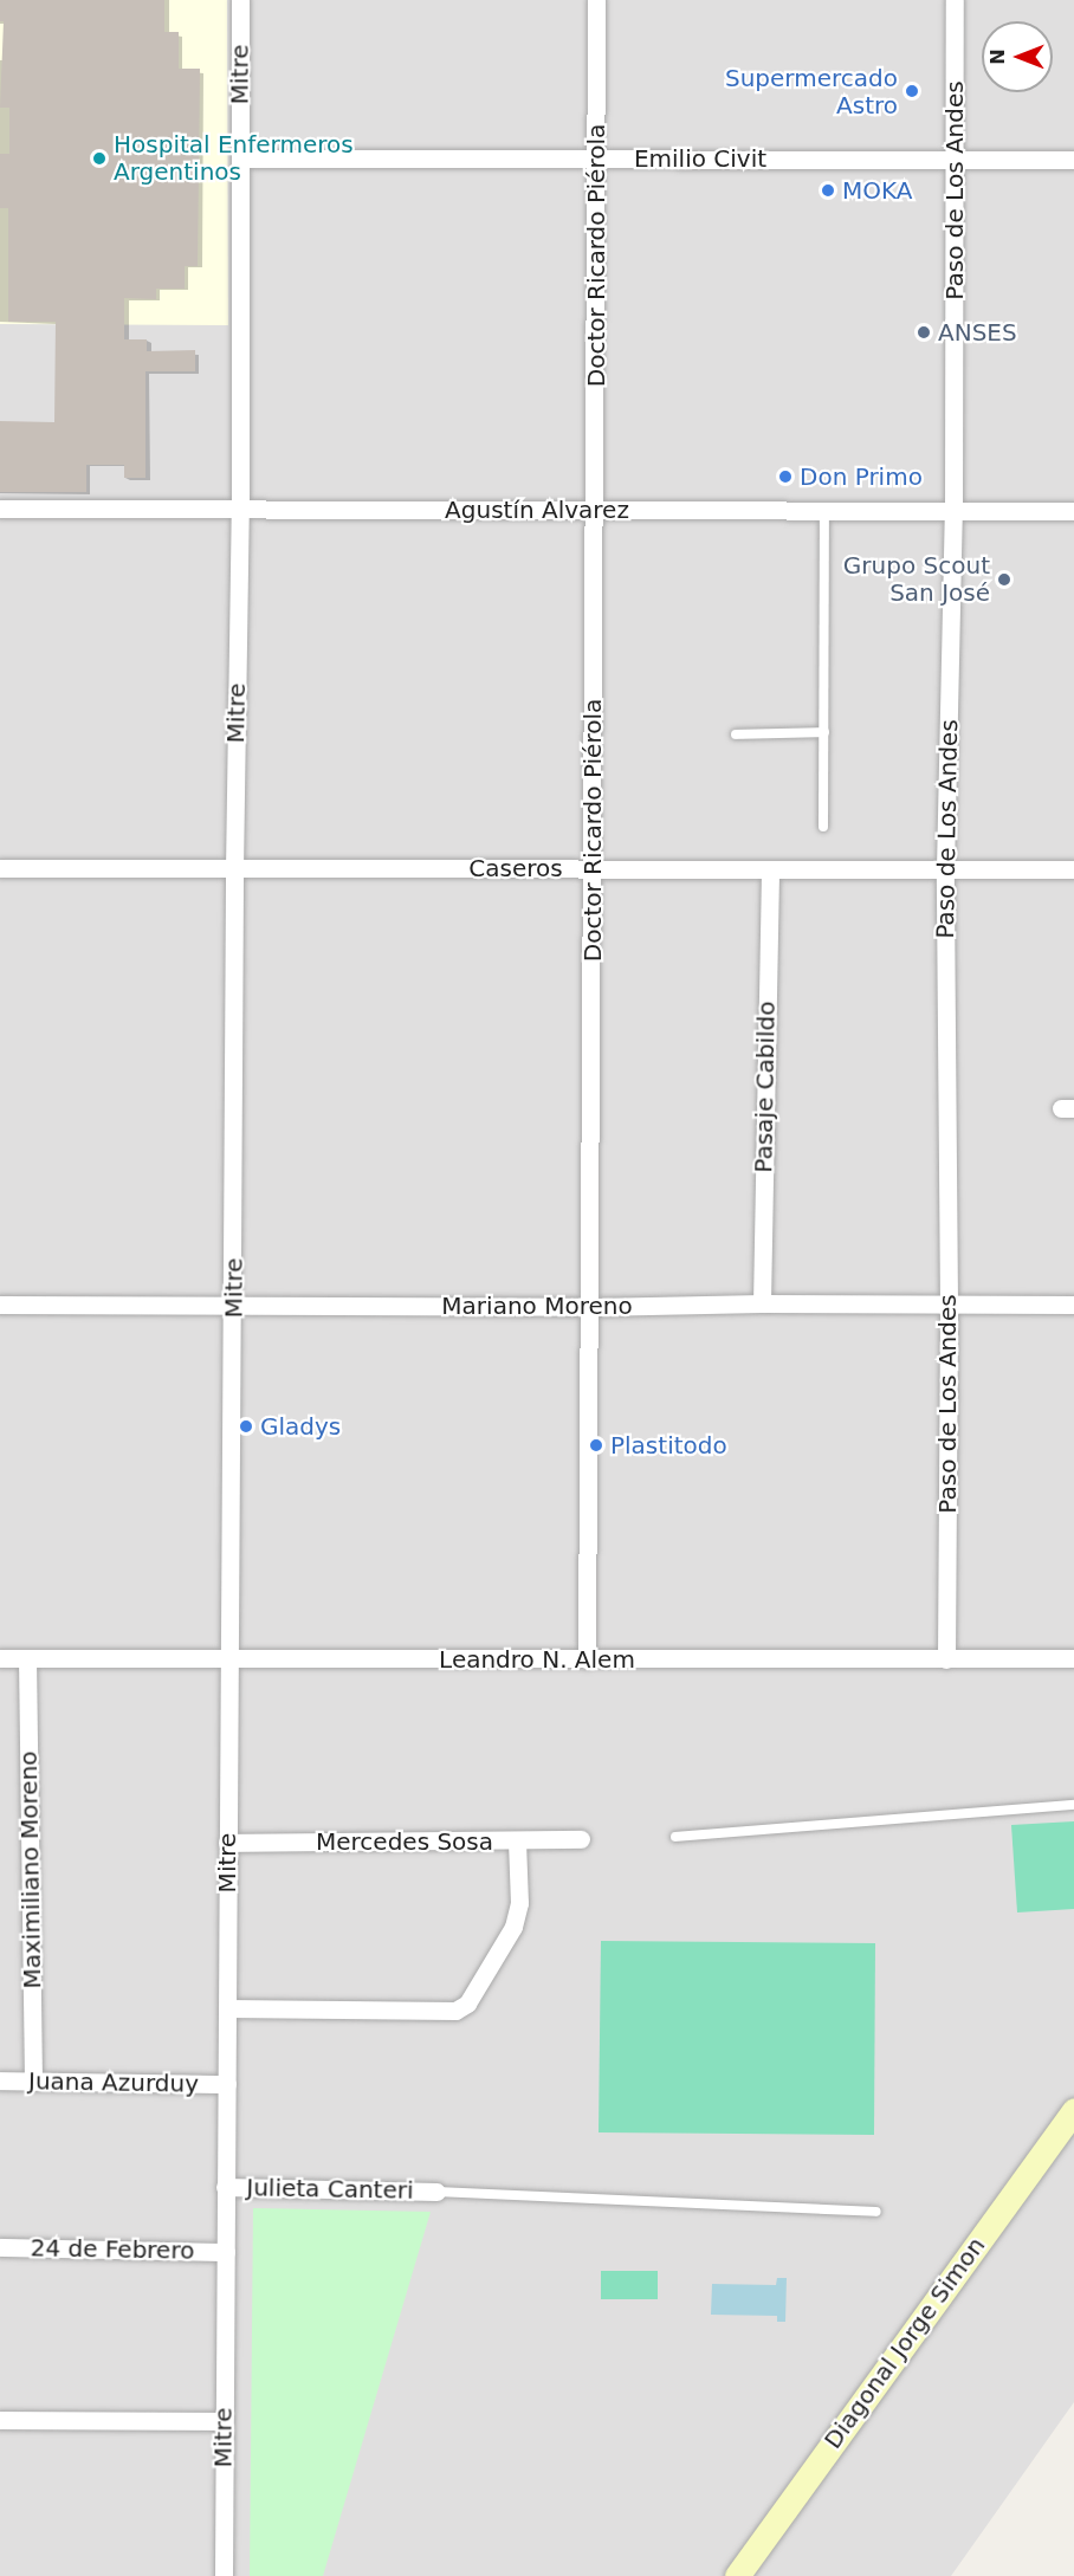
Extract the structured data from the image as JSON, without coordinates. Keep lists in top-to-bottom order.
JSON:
{
  "streets": {
    "main road": ["Diagonal Jorge Simon"],
    "street": [
      "Mitre",
      "Emilio Civit",
      "Paso de Los Andes",
      "Doctor Ricardo Piérola",
      "Agustín Alvarez",
      "Caseros",
      "Pasaje Cabildo",
      "Mariano Moreno",
      "Leandro N. Alem",
      "Mercedes Sosa",
      "Maximiliano Moreno",
      "Juana Azurduy",
      "Julieta Canteri",
      "24 de Febrero"
    ]
  },
  "crossings": [
    ["Mitre", "Emilio Civit"],
    ["Mitre", "Agustín Alvarez"],
    ["Mitre", "Caseros"],
    ["Mitre", "Mariano Moreno"],
    ["Mitre", "Leandro N. Alem"],
    ["Mitre", "Mercedes Sosa"],
    ["Mitre", "Juana Azurduy"],
    ["Mitre", "Julieta Canteri"],
    ["Mitre", "24 de Febrero"],
    ["Emilio Civit", "Paso de Los Andes"],
    ["Emilio Civit", "Doctor Ricardo Piérola"],
    ["Paso de Los Andes", "Agustín Alvarez"],
    ["Paso de Los Andes", "Caseros"],
    ["Paso de Los Andes", "Mariano Moreno"],
    ["Paso de Los Andes", "Leandro N. Alem"],
    ["Doctor Ricardo Piérola", "Agustín Alvarez"],
    ["Doctor Ricardo Piérola", "Caseros"],
    ["Doctor Ricardo Piérola", "Mariano Moreno"],
    ["Doctor Ricardo Piérola", "Leandro N. Alem"],
    ["Caseros", "Pasaje Cabildo"],
    ["Pasaje Cabildo", "Mariano Moreno"],
    ["Leandro N. Alem", "Maximiliano Moreno"],
    ["Maximiliano Moreno", "Juana Azurduy"]
  ],
  "places": [
    "Supermercado Astro",
    "Hospital Enfermeros Argentinos",
    "MOKA",
    "ANSES",
    "Don Primo",
    "Grupo Scout San José",
    "Gladys",
    "Plastitodo"
  ],
  "north": "left"
}
